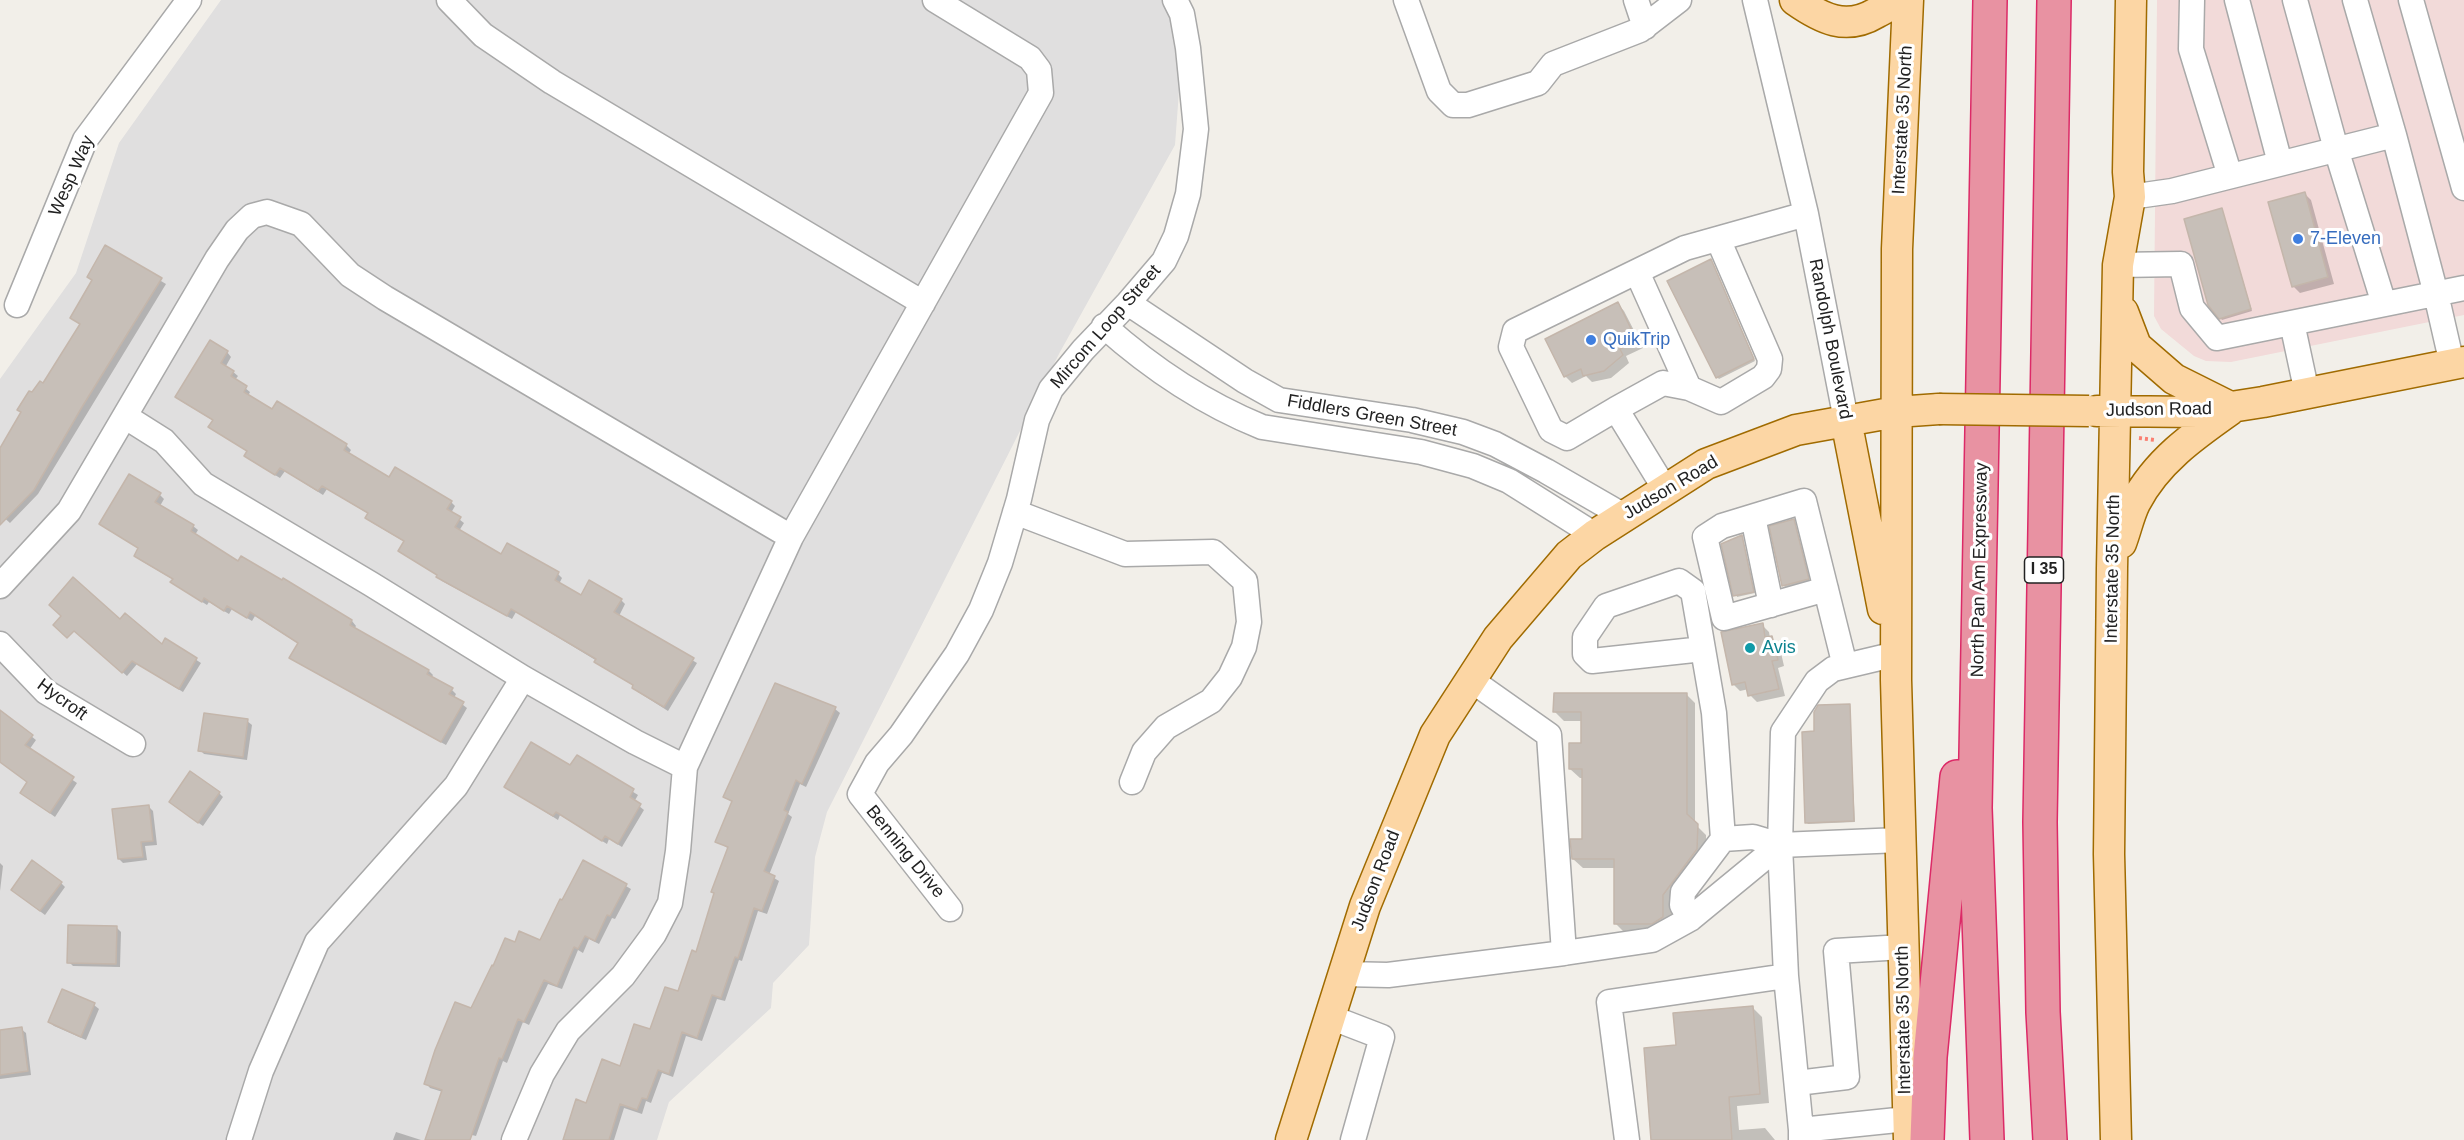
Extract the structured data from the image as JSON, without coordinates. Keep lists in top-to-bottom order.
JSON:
{
  "streets": {
    "highway": ["North Pan Am Expressway", "I 35"],
    "main road": ["Interstate 35 North", "Randolph Boulevard", "Judson Road"],
    "street": [
      "Wesp Way",
      "Mircom Loop Street",
      "Fiddlers Green Street",
      "Hycroft",
      "Benning Drive"
    ]
  },
  "crossings": [
    ["Interstate 35 North", "Randolph Boulevard"],
    ["Interstate 35 North", "Judson Road"],
    ["Mircom Loop Street", "Fiddlers Green Street"],
    ["Mircom Loop Street", "Benning Drive"],
    ["Randolph Boulevard", "Judson Road"],
    ["Judson Road", "Fiddlers Green Street"]
  ],
  "places": ["7-Eleven", "QuikTrip", "Avis"]
}
